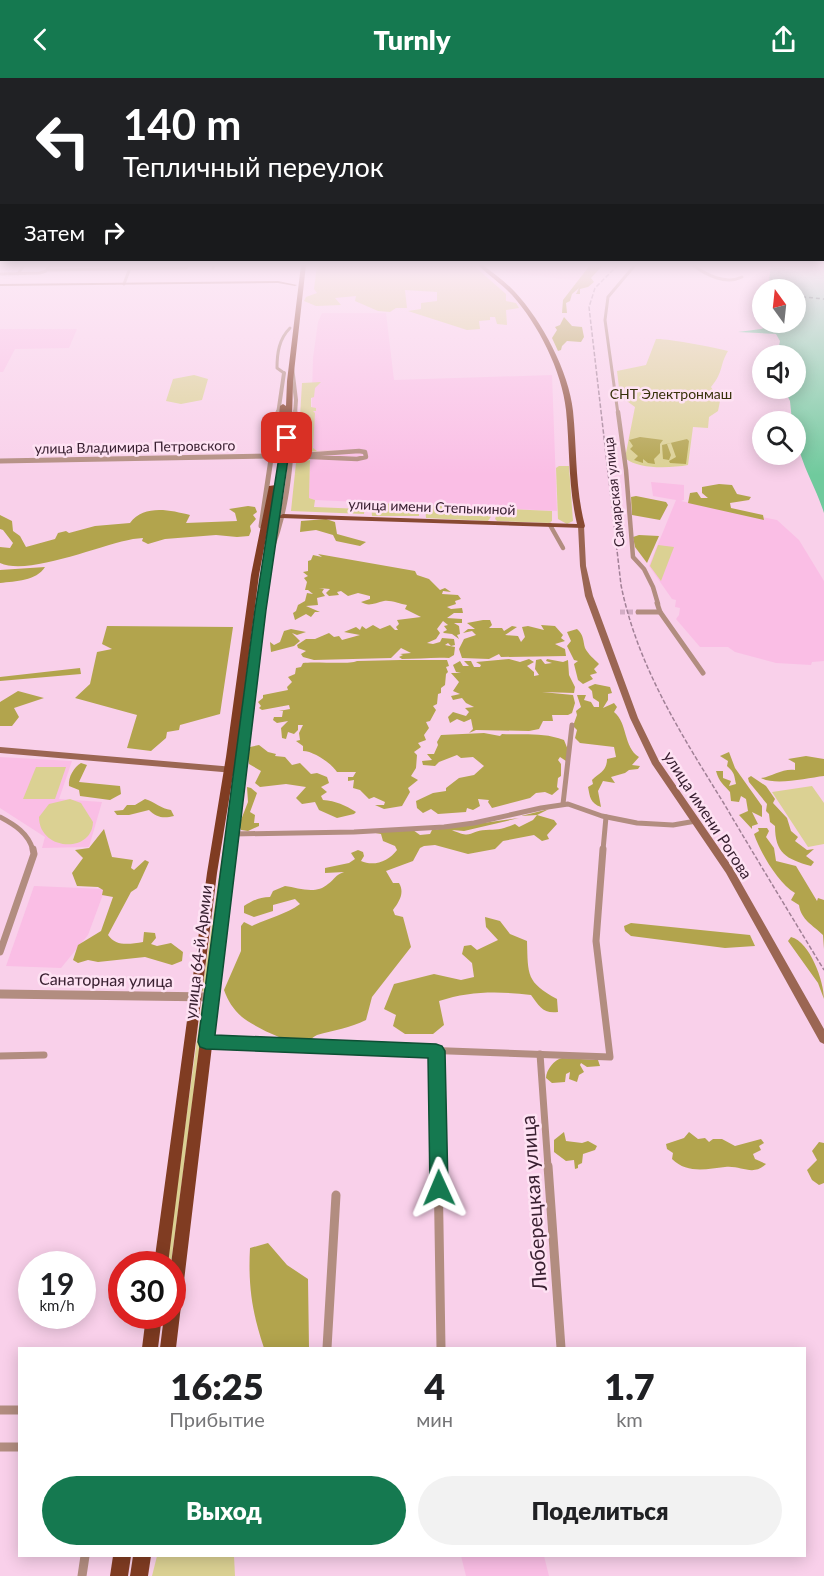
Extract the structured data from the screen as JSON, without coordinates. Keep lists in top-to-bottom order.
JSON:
{
  "streets": {
    "highway": ["улица 64-й Армии"],
    "main road": ["улица имени Степыкиной", "улица имени Рогова"],
    "street": [
      "улица Владимира Петровского",
      "Самарская улица",
      "Санаторная улица",
      "Люберецкая улица"
    ]
  },
  "crossings": [
    ["улица имени Степыкиной", "улица имени Рогова"],
    ["улица имени Степыкиной", "улица 64-й Армии"],
    ["улица 64-й Армии", "Санаторная улица"]
  ],
  "parks": ["СНТ Электронмаш"],
  "north": "top",
  "page": {
    "header": "Turnly",
    "turn": ["140 m", "Тепличный переулок"],
    "then": "Затем",
    "speed": "19 km/h",
    "limit": "30",
    "eta": [
      "16:25",
      "Прибытие",
      "4",
      "мин",
      "1.7",
      "km"
    ],
    "buttons": ["Выход", "Поделиться"]
  }
}
